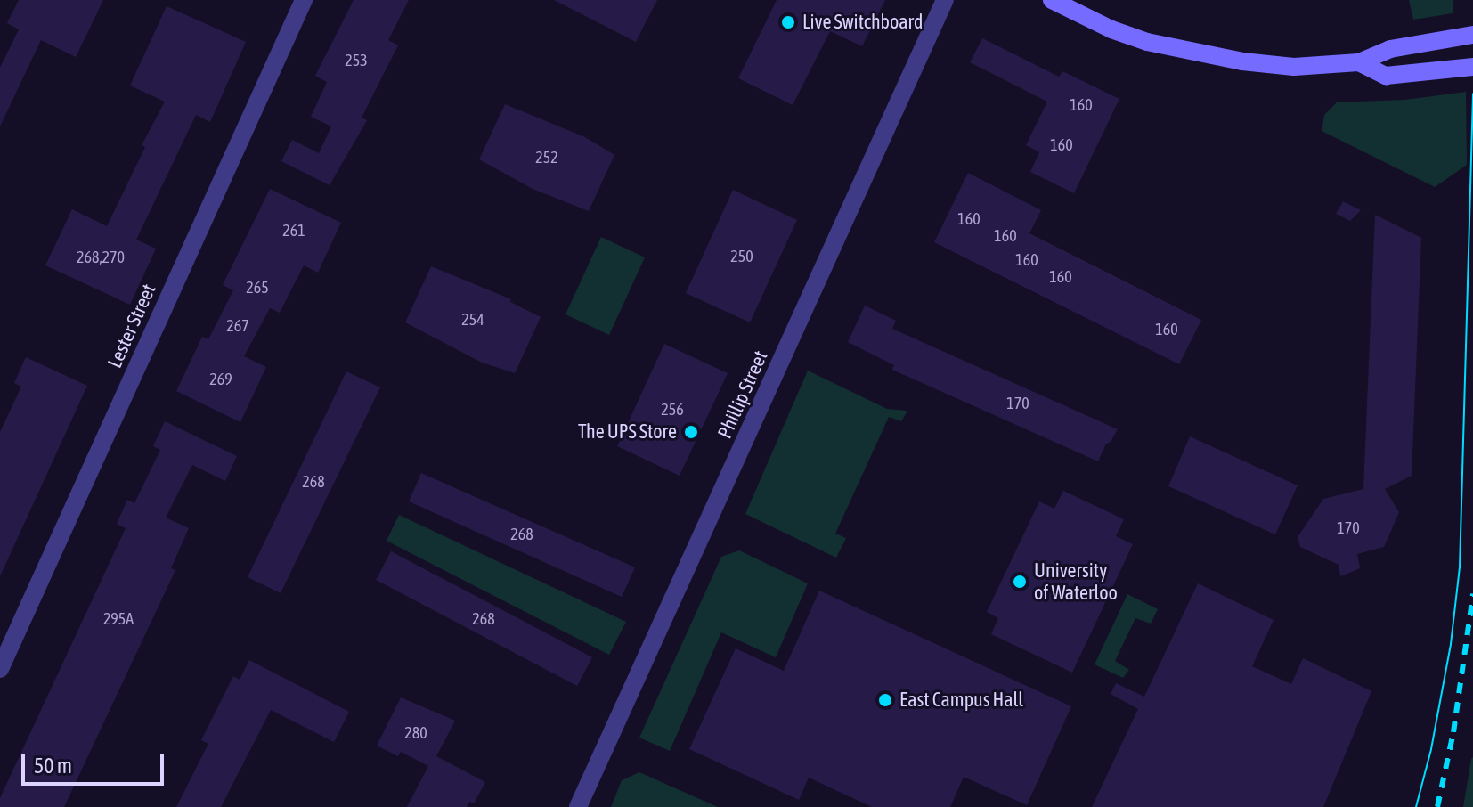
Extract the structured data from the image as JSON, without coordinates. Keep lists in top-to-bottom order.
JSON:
{
  "streets": {
    "street": ["Lester Street", "Phillip Street"]
  },
  "places": [
    "Live Switchboard",
    "The UPS Store",
    "University of Waterloo",
    "East Campus Hall"
  ],
  "house_numbers": [
    "253",
    "160",
    "160",
    "252",
    "160",
    "261",
    "160",
    "250",
    "268,270",
    "160",
    "160",
    "265",
    "254",
    "267",
    "160",
    "269",
    "170",
    "256",
    "268",
    "170",
    "268",
    "295A",
    "268",
    "280"
  ],
  "scale_bar": "50 m"
}
